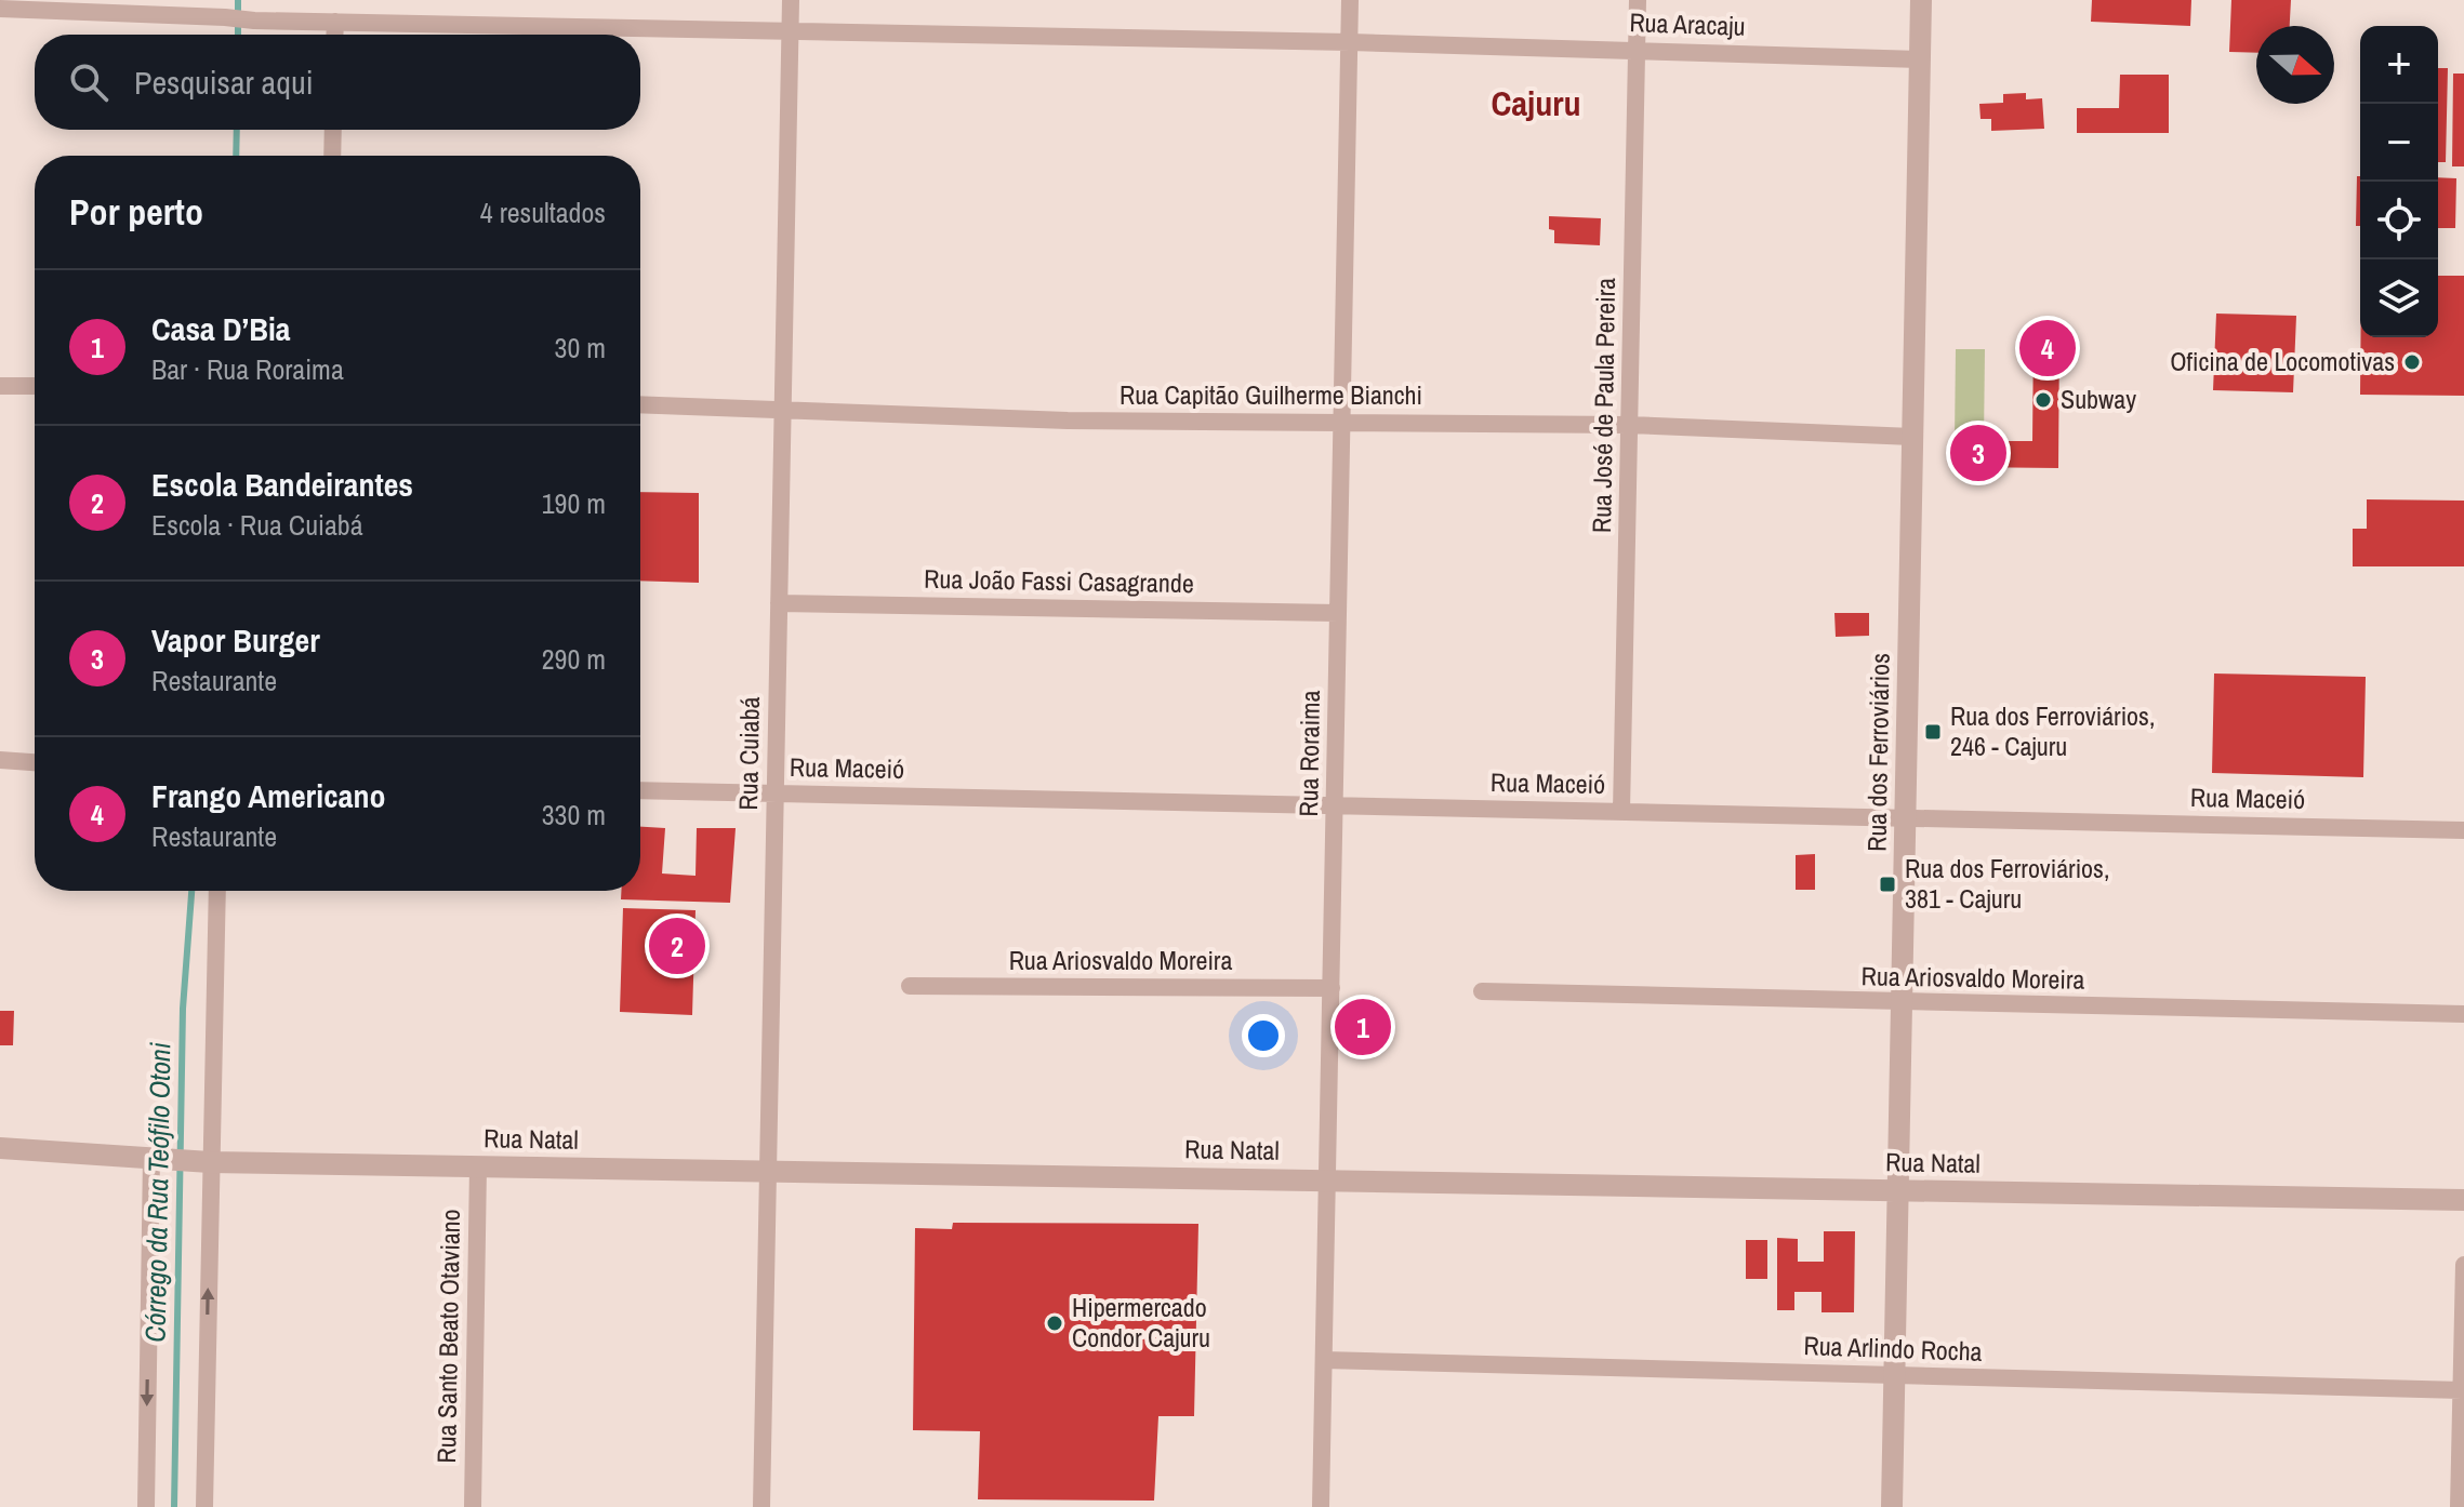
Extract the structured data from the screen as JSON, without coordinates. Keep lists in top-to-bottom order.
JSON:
{
  "streets": {
    "street": [
      "Rua Aracaju",
      "Rua Capitão Guilherme Bianchi",
      "Rua José de Paula Pereira",
      "Rua João Fassi Casagrande",
      "Rua dos Ferroviários",
      "Rua Cuiabá",
      "Rua Roraima",
      "Rua Maceió",
      "Rua Ariosvaldo Moreira",
      "Rua Natal",
      "Rua Santo Beato Otaviano",
      "Rua Arlindo Rocha"
    ]
  },
  "crossings": [
    ["Rua Aracaju", "Rua José de Paula Pereira"],
    ["Rua Aracaju", "Rua dos Ferroviários"],
    ["Rua Aracaju", "Rua Cuiabá"],
    ["Rua Aracaju", "Rua Roraima"],
    ["Rua Capitão Guilherme Bianchi", "Rua José de Paula Pereira"],
    ["Rua Capitão Guilherme Bianchi", "Rua dos Ferroviários"],
    ["Rua Capitão Guilherme Bianchi", "Rua Cuiabá"],
    ["Rua Capitão Guilherme Bianchi", "Rua Roraima"],
    ["Rua José de Paula Pereira", "Rua Maceió"],
    ["Rua João Fassi Casagrande", "Rua Cuiabá"],
    ["Rua João Fassi Casagrande", "Rua Roraima"],
    ["Rua dos Ferroviários", "Rua Maceió"],
    ["Rua dos Ferroviários", "Rua Ariosvaldo Moreira"],
    ["Rua dos Ferroviários", "Rua Natal"],
    ["Rua dos Ferroviários", "Rua Arlindo Rocha"],
    ["Rua Cuiabá", "Rua Maceió"],
    ["Rua Cuiabá", "Rua Natal"],
    ["Rua Roraima", "Rua Maceió"],
    ["Rua Roraima", "Rua Ariosvaldo Moreira"],
    ["Rua Roraima", "Rua Natal"],
    ["Rua Roraima", "Rua Arlindo Rocha"],
    ["Rua Natal", "Rua Santo Beato Otaviano"]
  ],
  "districts": ["Cajuru"],
  "water": ["Córrego da Rua Teófilo Otoni"],
  "places": {
    "other": ["Oficina de Locomotivas", "Subway", "Hipermercado Condor Cajuru"],
    "transit": ["Rua dos Ferroviários, 246 - Cajuru", "Rua dos Ferroviários, 381 - Cajuru"]
  },
  "north": "right",
  "page": {
    "map_buttons": ["+", "−"],
    "search": "Pesquisar aqui",
    "heading": ["Por perto", "4 resultados"],
    "list": [
      {
        "mark": "1",
        "name": "Casa D’Bia",
        "note": "Bar · Rua Roraima",
        "value": "30 m"
      },
      {
        "mark": "2",
        "name": "Escola Bandeirantes",
        "note": "Escola · Rua Cuiabá",
        "value": "190 m"
      },
      {
        "mark": "3",
        "name": "Vapor Burger",
        "note": "Restaurante",
        "value": "290 m"
      },
      {
        "mark": "4",
        "name": "Frango Americano",
        "note": "Restaurante",
        "value": "330 m"
      }
    ],
    "pins": [
      "4",
      "3",
      "2",
      "1"
    ]
  }
}
